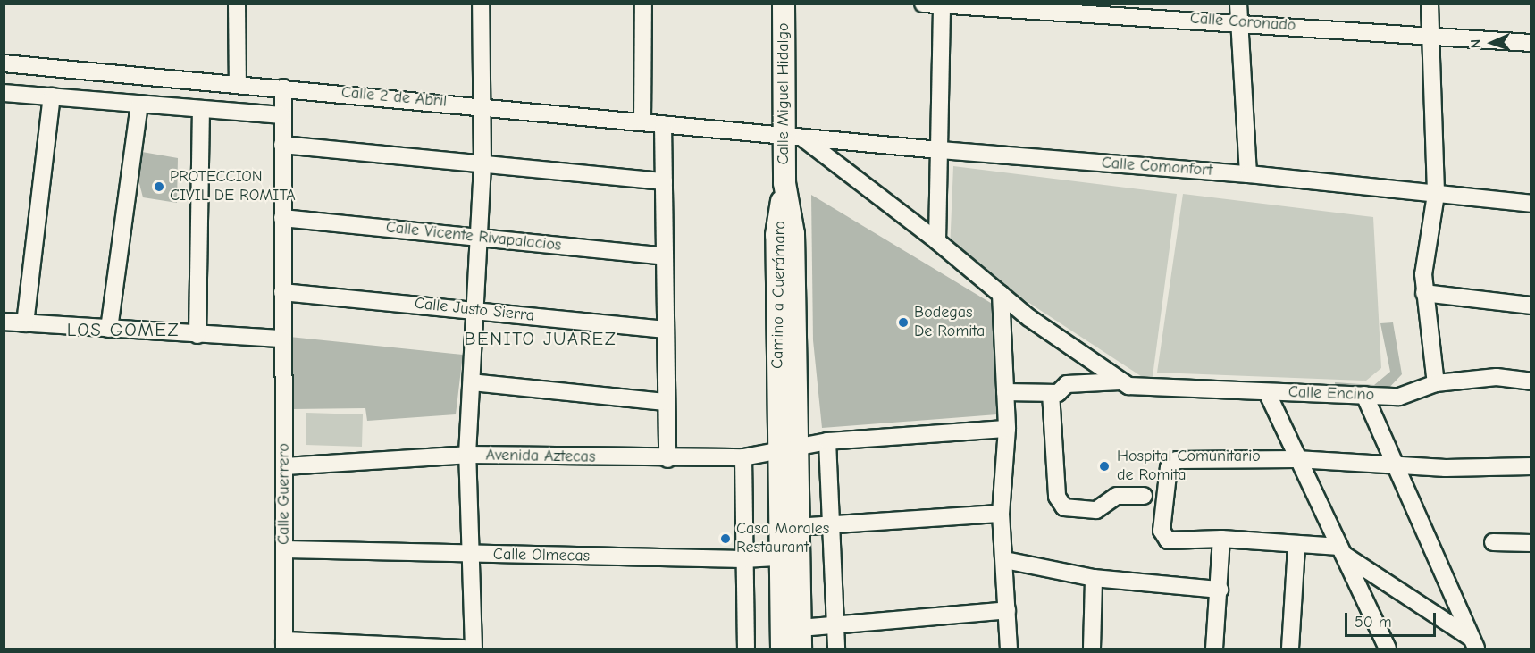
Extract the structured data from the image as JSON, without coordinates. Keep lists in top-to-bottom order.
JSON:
{
  "streets": {
    "main road": ["Calle Miguel Hidalgo", "Camino a Cuerámaro"],
    "street": [
      "Calle Coronado",
      "Calle 2 de Abril",
      "Calle Comonfort",
      "Calle Vicente Rivapalacios",
      "Calle Justo Sierra",
      "Calle Encino",
      "Avenida Aztecas",
      "Calle Guerrero",
      "Calle Olmecas"
    ]
  },
  "crossings": [
    ["Calle Miguel Hidalgo", "Calle 2 de Abril"],
    ["Calle Miguel Hidalgo", "Calle Comonfort"],
    ["Calle Miguel Hidalgo", "Camino a Cuerámaro"],
    ["Calle 2 de Abril", "Calle Comonfort"],
    ["Calle 2 de Abril", "Calle Guerrero"],
    ["Calle Vicente Rivapalacios", "Calle Guerrero"],
    ["Camino a Cuerámaro", "Avenida Aztecas"],
    ["Camino a Cuerámaro", "Calle Olmecas"],
    ["Calle Justo Sierra", "Calle Guerrero"],
    ["Avenida Aztecas", "Calle Guerrero"],
    ["Calle Guerrero", "Calle Olmecas"]
  ],
  "districts": ["LOS GOMEZ", "BENITO JUAREZ"],
  "places": [
    "PROTECCION CIVIL DE ROMITA",
    "Bodegas De Romita",
    "Hospital Comunitario de Romita",
    "Casa Morales Restaurant"
  ],
  "scale_bar": "50 m",
  "north": "left"
}
